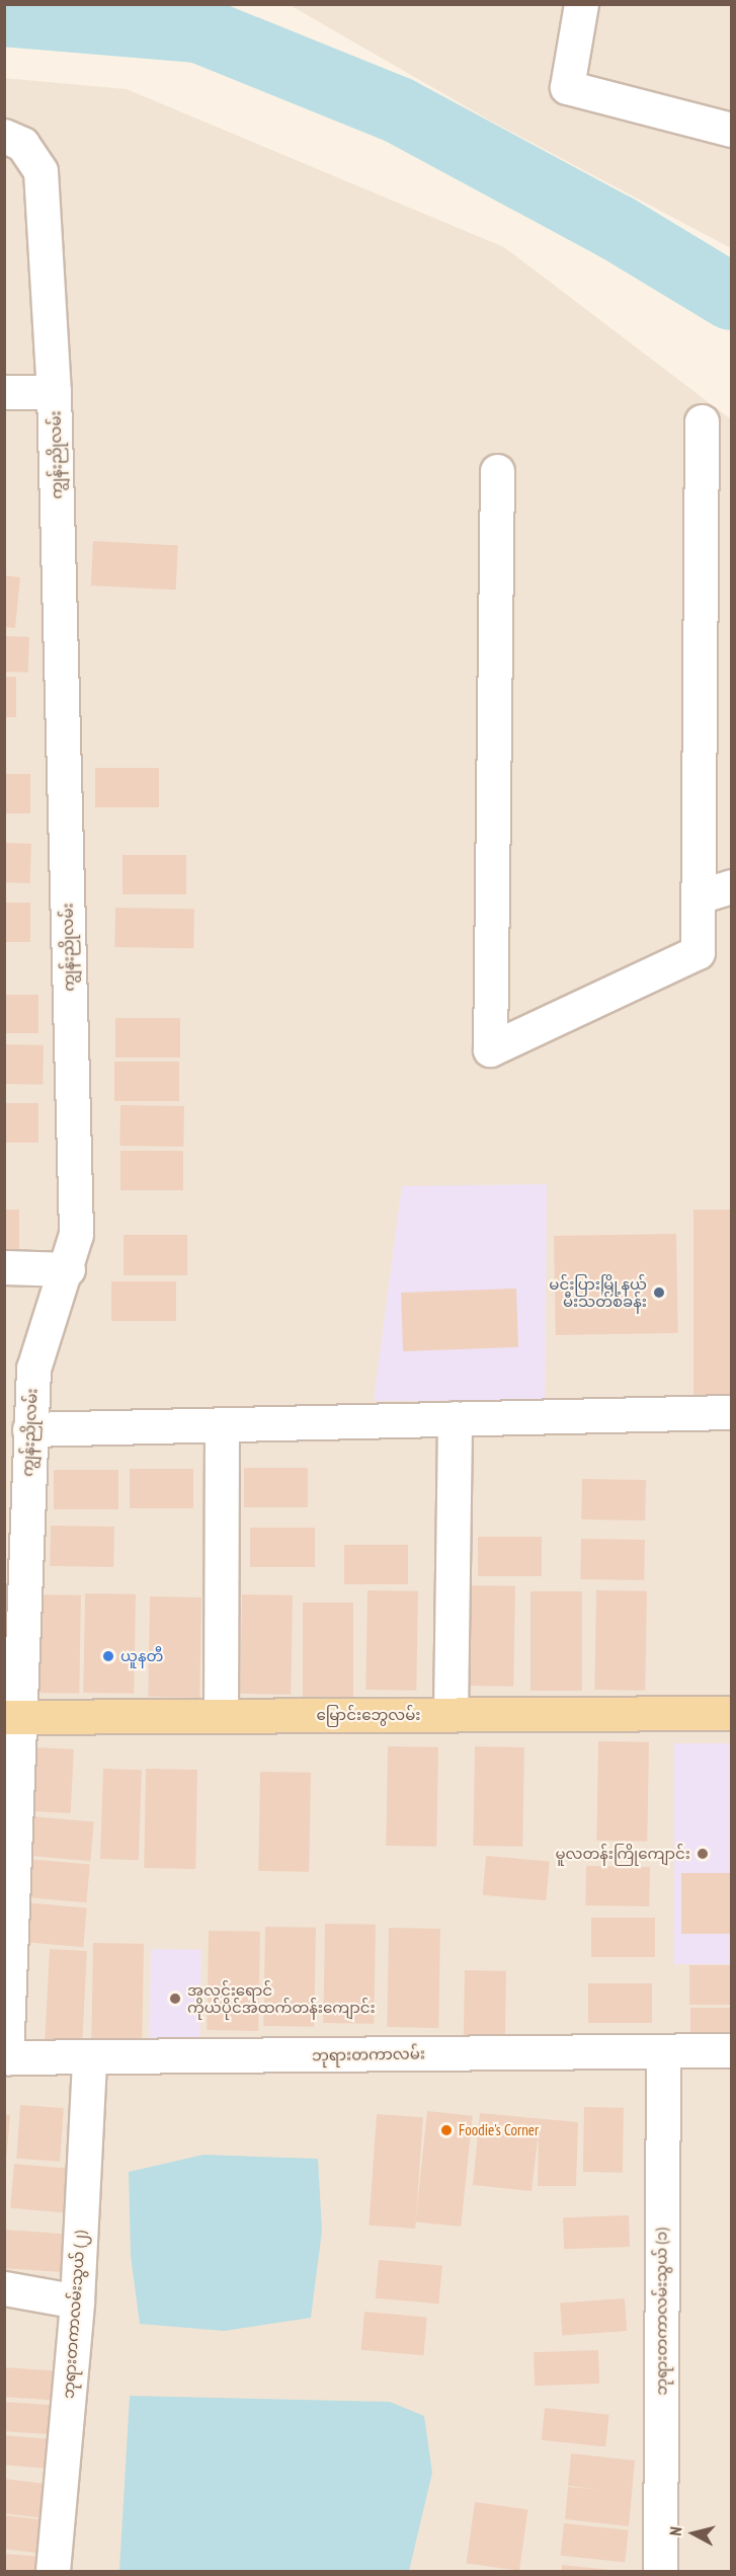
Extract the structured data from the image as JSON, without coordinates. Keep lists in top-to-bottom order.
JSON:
{
  "streets": {
    "main road": ["မြောင်းဘွေလမ်း"],
    "street": [
      "ကျွန်းညိုလမ်း",
      "ဘုရားတကာလမ်း",
      "ဘုရားတကာလမ်းသွယ် (၁)",
      "ဘုရားတကာလမ်းသွယ် (၂)"
    ]
  },
  "crossings": [
    ["ကျွန်းညိုလမ်း", "မြောင်းဘွေလမ်း"],
    ["ကျွန်းညိုလမ်း", "ဘုရားတကာလမ်း"],
    ["ဘုရားတကာလမ်း", "ဘုရားတကာလမ်းသွယ် (၁)"],
    ["ဘုရားတကာလမ်း", "ဘုရားတကာလမ်းသွယ် (၂)"]
  ],
  "places": [
    "မင်းပြားမြို့နယ် မီးသတ်စခန်း",
    "ယူနတီ",
    "မူလတန်းကြိုကျောင်း",
    "အလင်းရောင် ကိုယ်ပိုင်အထက်တန်းကျောင်း",
    "Foodie's Corner"
  ],
  "north": "left"
}
